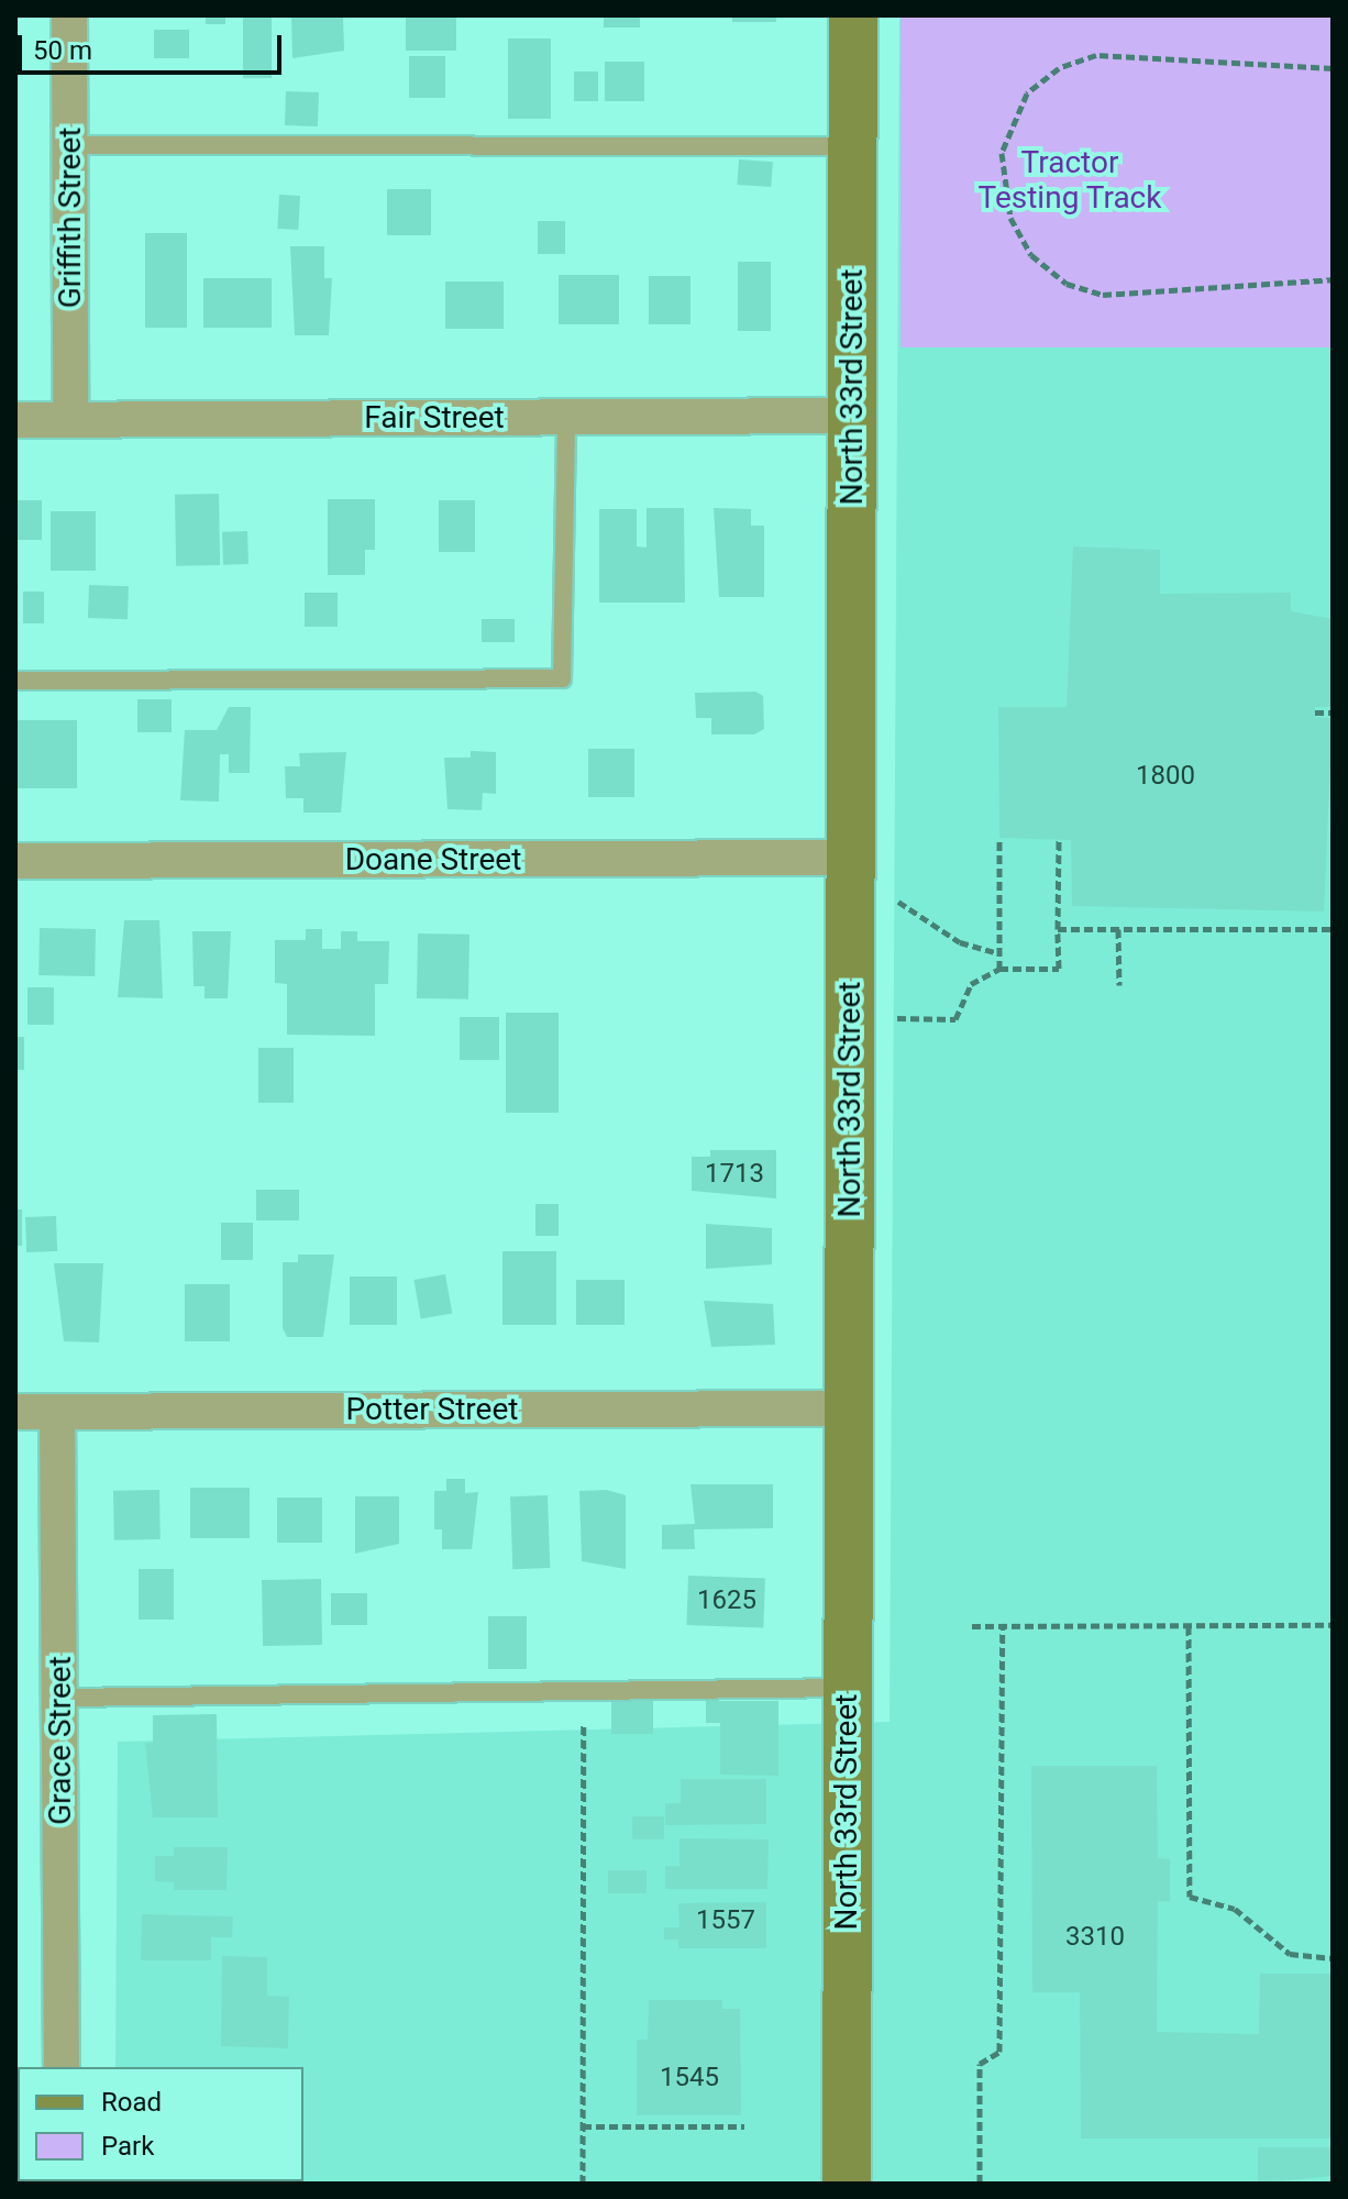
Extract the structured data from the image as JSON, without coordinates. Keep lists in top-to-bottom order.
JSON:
{
  "streets": {
    "main road": ["North 33rd Street"],
    "street": [
      "Griffith Street",
      "Fair Street",
      "Doane Street",
      "Potter Street",
      "Grace Street"
    ]
  },
  "crossings": [
    ["Griffith Street", "Fair Street"],
    ["North 33rd Street", "Fair Street"],
    ["North 33rd Street", "Doane Street"],
    ["North 33rd Street", "Potter Street"],
    ["Potter Street", "Grace Street"]
  ],
  "parks": ["Tractor Testing Track"],
  "house_numbers": [
    "1800",
    "1713",
    "1625",
    "1557",
    "3310",
    "1545"
  ],
  "legend": ["Road", "Park"],
  "scale_bar": "50 m"
}
